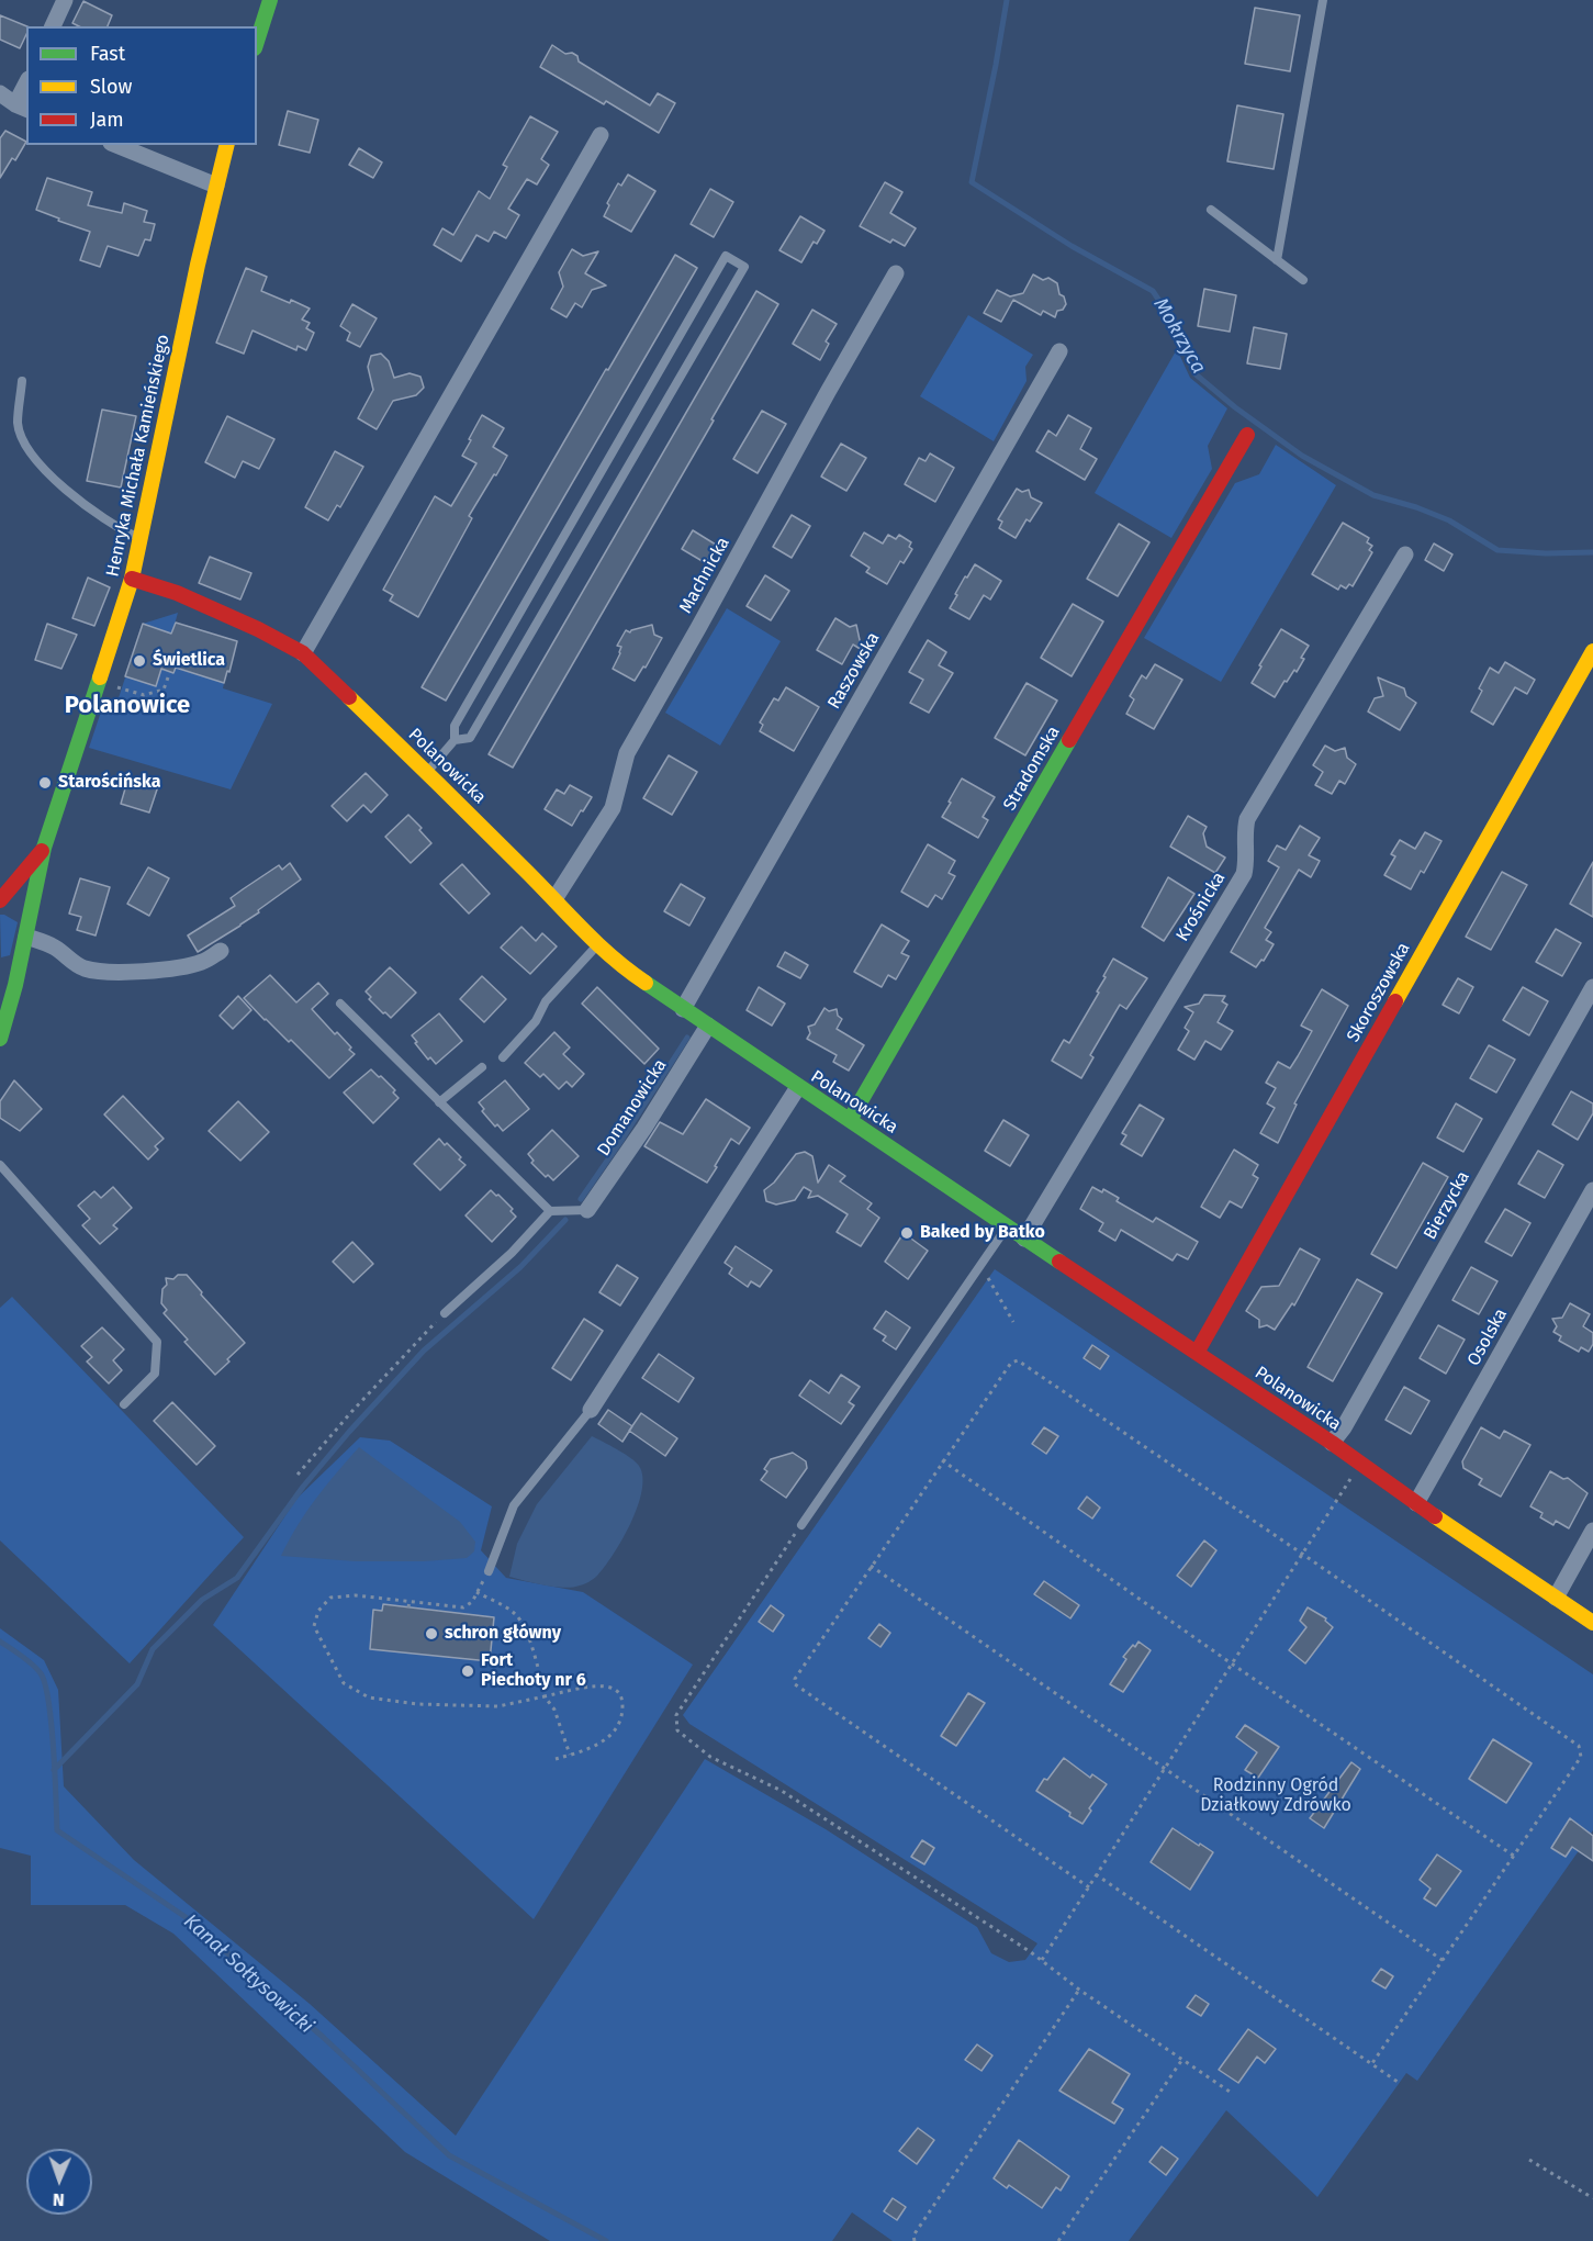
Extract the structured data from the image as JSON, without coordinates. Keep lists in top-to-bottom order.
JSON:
{
  "streets": {
    "street": [
      "Henryka Michała Kamieńskiego",
      "Machnicka",
      "Raszowska",
      "Polanowicka",
      "Stradomska",
      "Krośnicka",
      "Skoroszowska",
      "Domanowicka",
      "Bierzycka",
      "Osolska"
    ]
  },
  "crossings": [
    ["Henryka Michała Kamieńskiego", "Polanowicka"],
    ["Machnicka", "Polanowicka"],
    ["Raszowska", "Polanowicka"],
    ["Polanowicka", "Stradomska"],
    ["Polanowicka", "Krośnicka"],
    ["Polanowicka", "Skoroszowska"],
    ["Polanowicka", "Domanowicka"],
    ["Polanowicka", "Bierzycka"],
    ["Polanowicka", "Osolska"]
  ],
  "districts": ["Polanowice"],
  "water": ["Mokrzyca", "Kanał Sołtysowicki"],
  "parks": ["Rodzinny Ogród Działkowy Zdrówko"],
  "places": [
    "Świetlica",
    "Starościńska",
    "Baked by Batko",
    "schron główny",
    "Fort Piechoty nr 6"
  ],
  "legend": ["Fast", "Slow", "Jam"],
  "north": "bottom"
}
